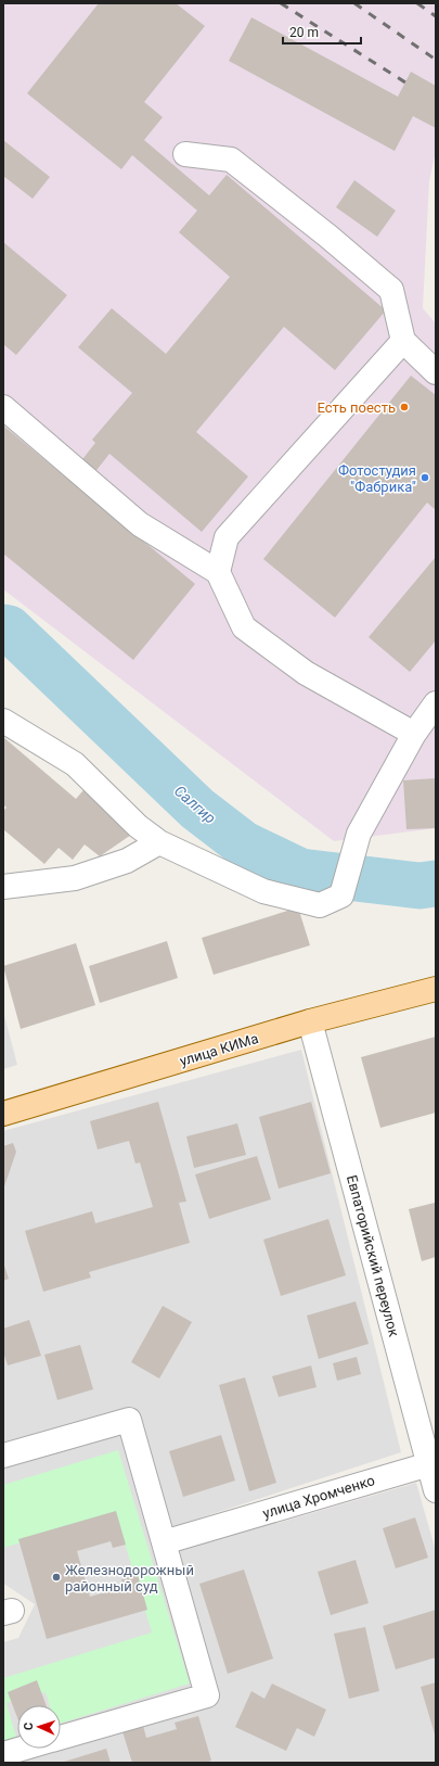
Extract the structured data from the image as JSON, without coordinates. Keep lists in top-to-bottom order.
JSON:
{
  "streets": {
    "main road": ["улица КИМа"],
    "street": ["Евпаторийский переулок", "улица Хромченко"]
  },
  "crossings": [
    ["улица КИМа", "Евпаторийский переулок"],
    ["Евпаторийский переулок", "улица Хромченко"]
  ],
  "water": ["Салгир"],
  "places": ["Есть поесть", "Фотостудия \"Фабрика\"", "Железнодорожный районный суд"],
  "scale_bar": "20 m",
  "north": "left"
}
